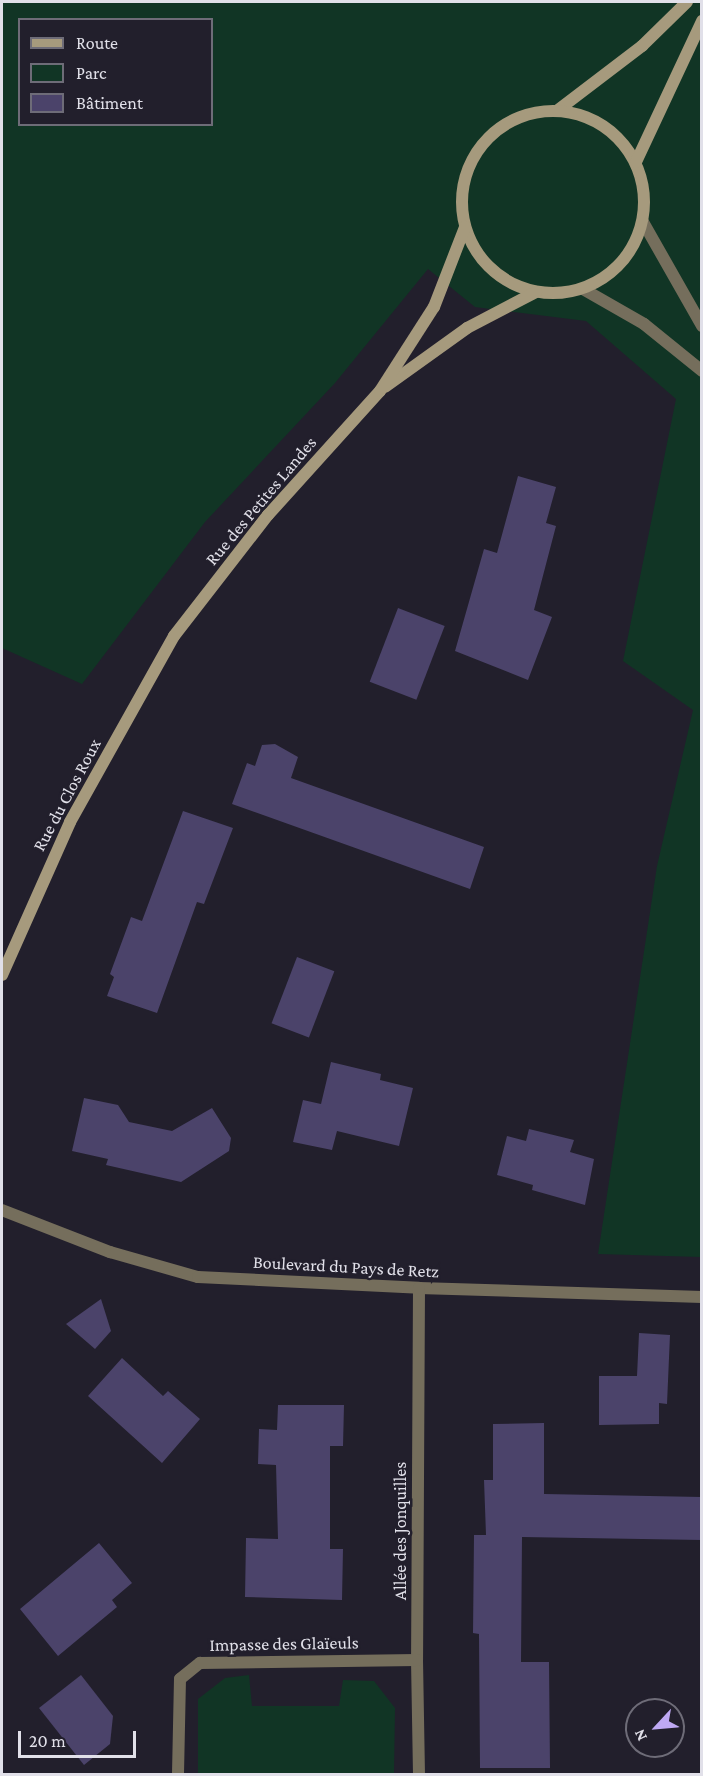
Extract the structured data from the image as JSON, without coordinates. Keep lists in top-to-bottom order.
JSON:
{
  "streets": {
    "main road": ["Rue des Petites Landes", "Rue du Clos Roux"],
    "street": ["Boulevard du Pays de Retz", "Allée des Jonquilles", "Impasse des Glaïeuls"]
  },
  "crossings": [
    ["Rue des Petites Landes", "Rue du Clos Roux"],
    ["Boulevard du Pays de Retz", "Allée des Jonquilles"],
    ["Allée des Jonquilles", "Impasse des Glaïeuls"]
  ],
  "legend": ["Route", "Parc", "Bâtiment"],
  "scale_bar": "20 m",
  "north": "bottom left"
}
